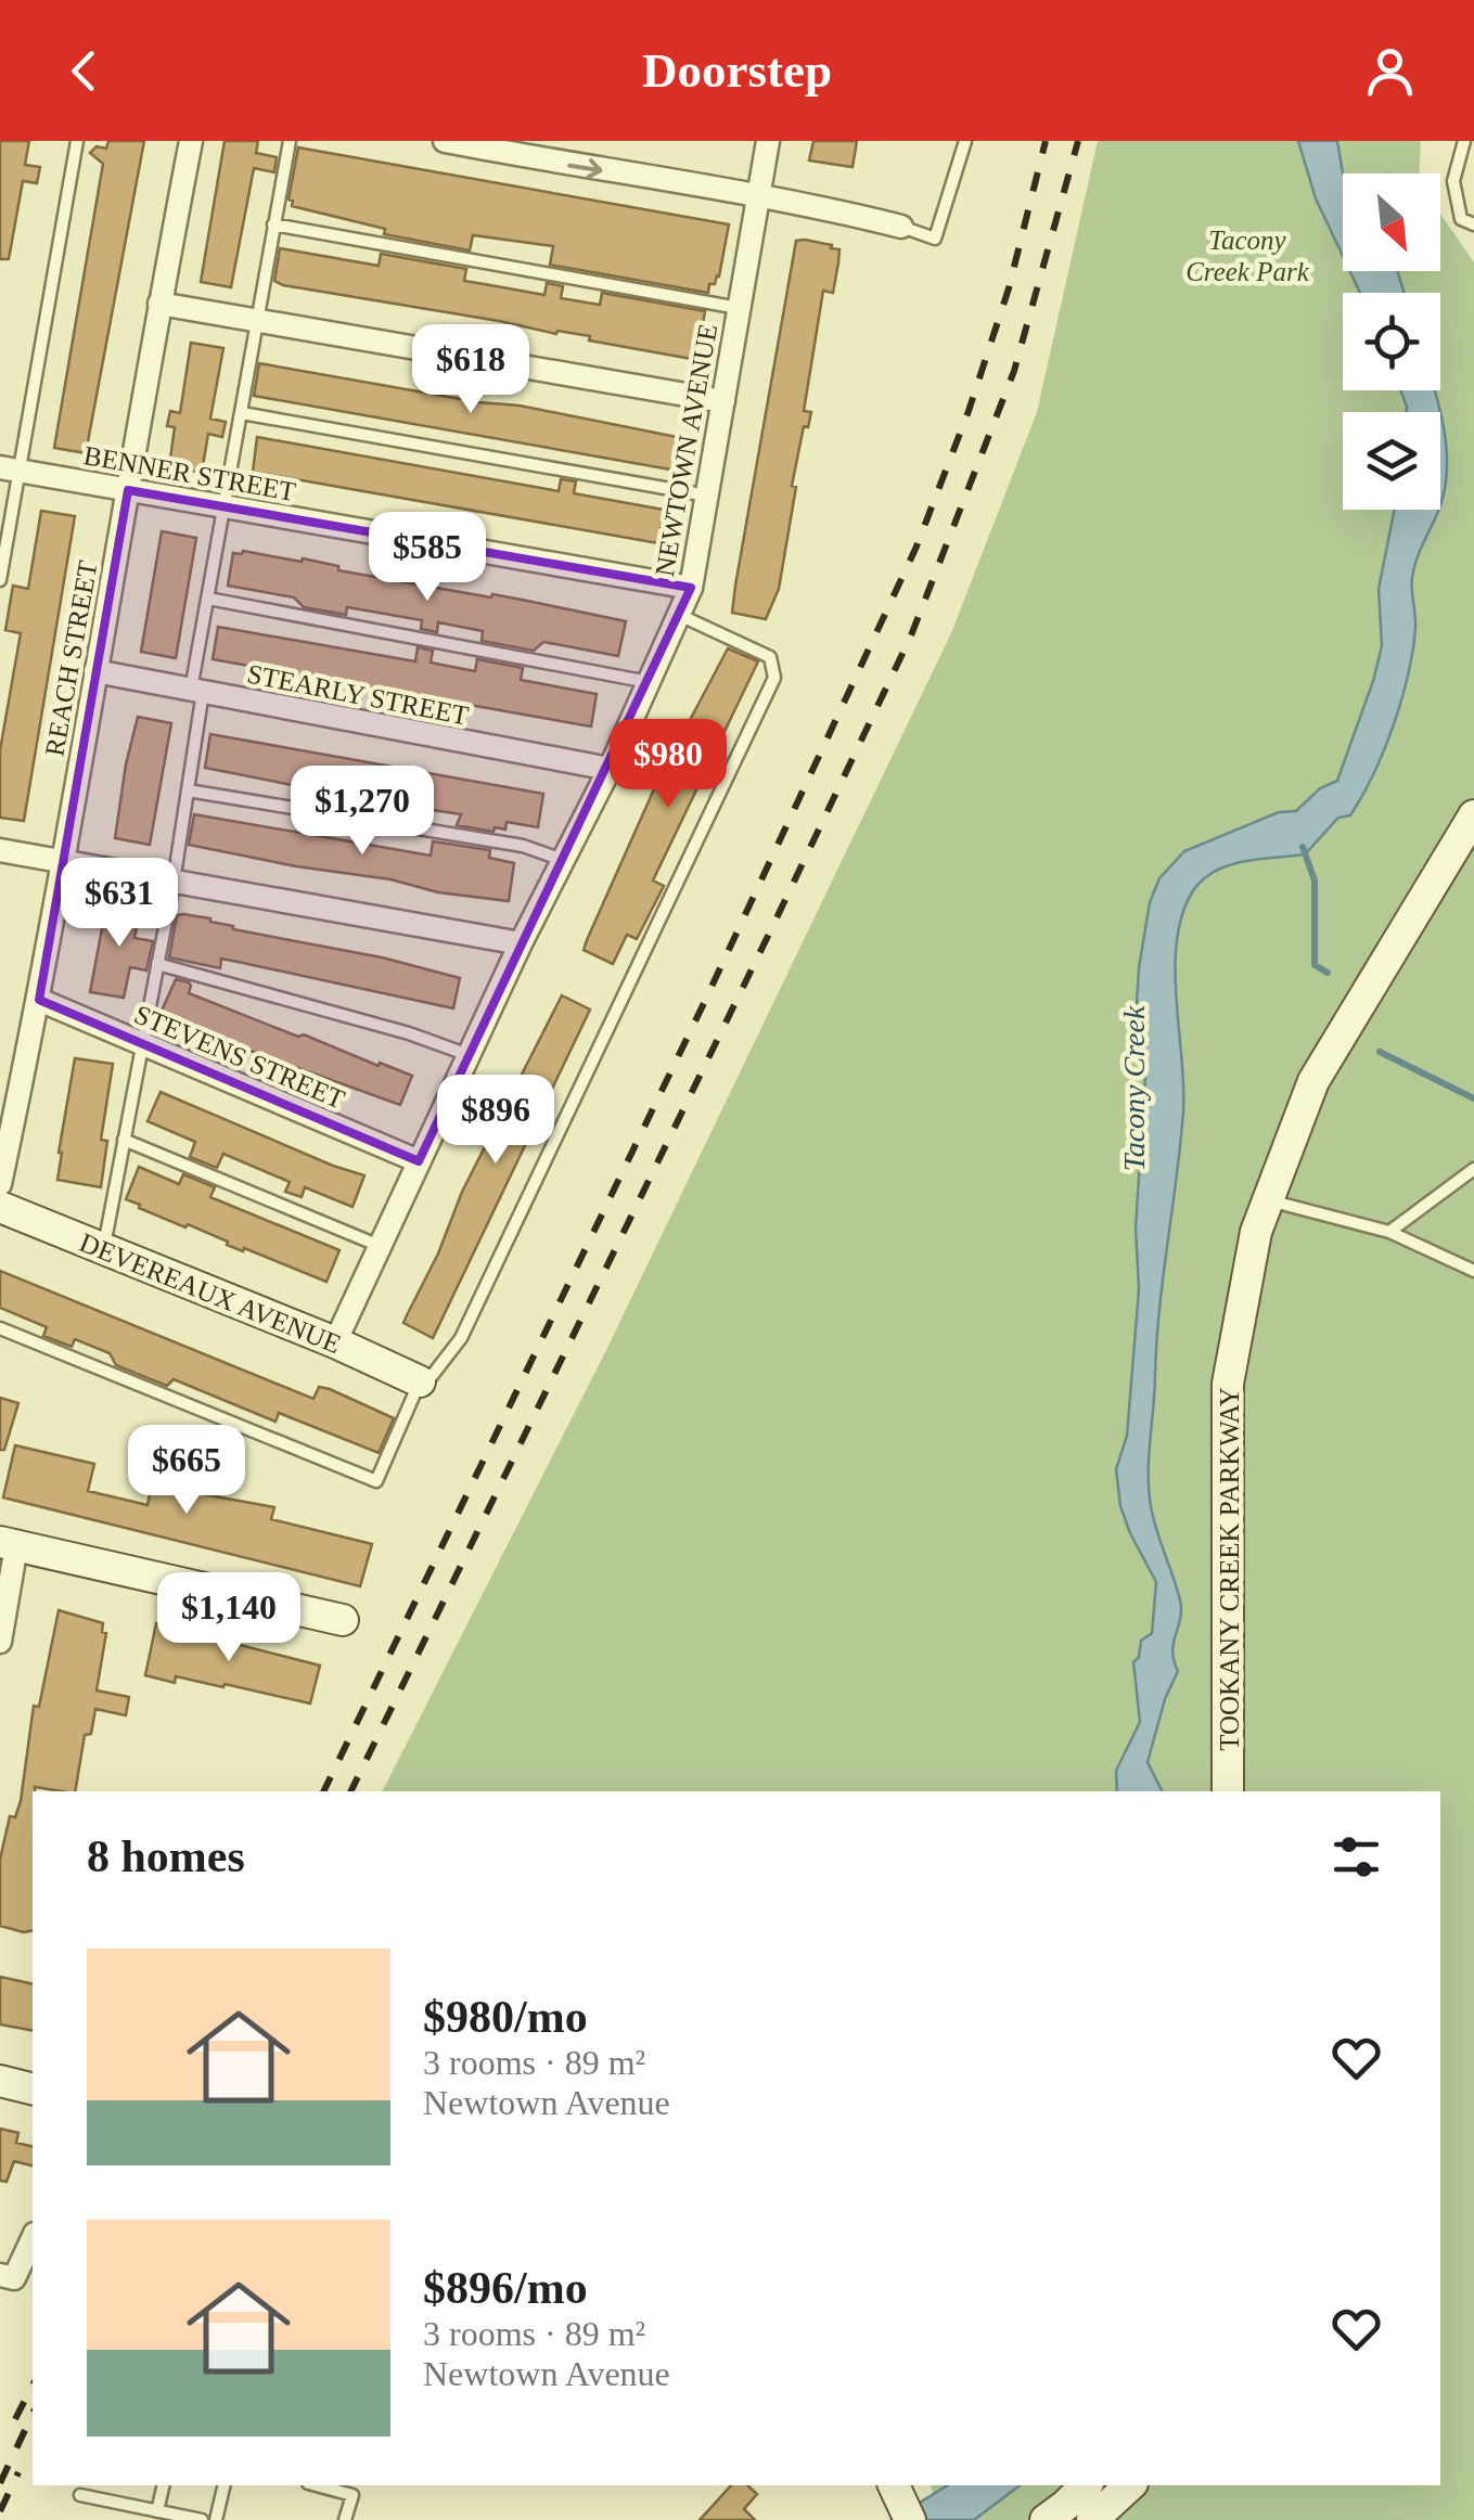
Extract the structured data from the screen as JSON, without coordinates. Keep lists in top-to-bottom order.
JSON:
{
  "streets": {
    "main road": ["DEVEREAUX AVENUE", "TOOKANY CREEK PARKWAY"],
    "street": [
      "NEWTOWN AVENUE",
      "BENNER STREET",
      "REACH STREET",
      "STEARLY STREET",
      "STEVENS STREET"
    ]
  },
  "crossings": [
    ["NEWTOWN AVENUE", "BENNER STREET"],
    ["NEWTOWN AVENUE", "STEARLY STREET"],
    ["NEWTOWN AVENUE", "STEVENS STREET"],
    ["NEWTOWN AVENUE", "DEVEREAUX AVENUE"],
    ["BENNER STREET", "REACH STREET"],
    ["REACH STREET", "STEARLY STREET"],
    ["REACH STREET", "STEVENS STREET"]
  ],
  "water": ["Tacony Creek"],
  "parks": ["Tacony Creek Park"],
  "north": "bottom right",
  "page": {
    "header": "Doorstep",
    "price": [
      "$618",
      "$585",
      "$980",
      "$1,270",
      "$631",
      "$896",
      "$665",
      "$1,140"
    ],
    "heading": "8 homes",
    "list": [
      {
        "name": "$980/mo",
        "note": "3 rooms · 89 m² · Newtown Avenue"
      },
      {
        "name": "$896/mo",
        "note": "3 rooms · 89 m² · Newtown Avenue"
      }
    ]
  }
}
